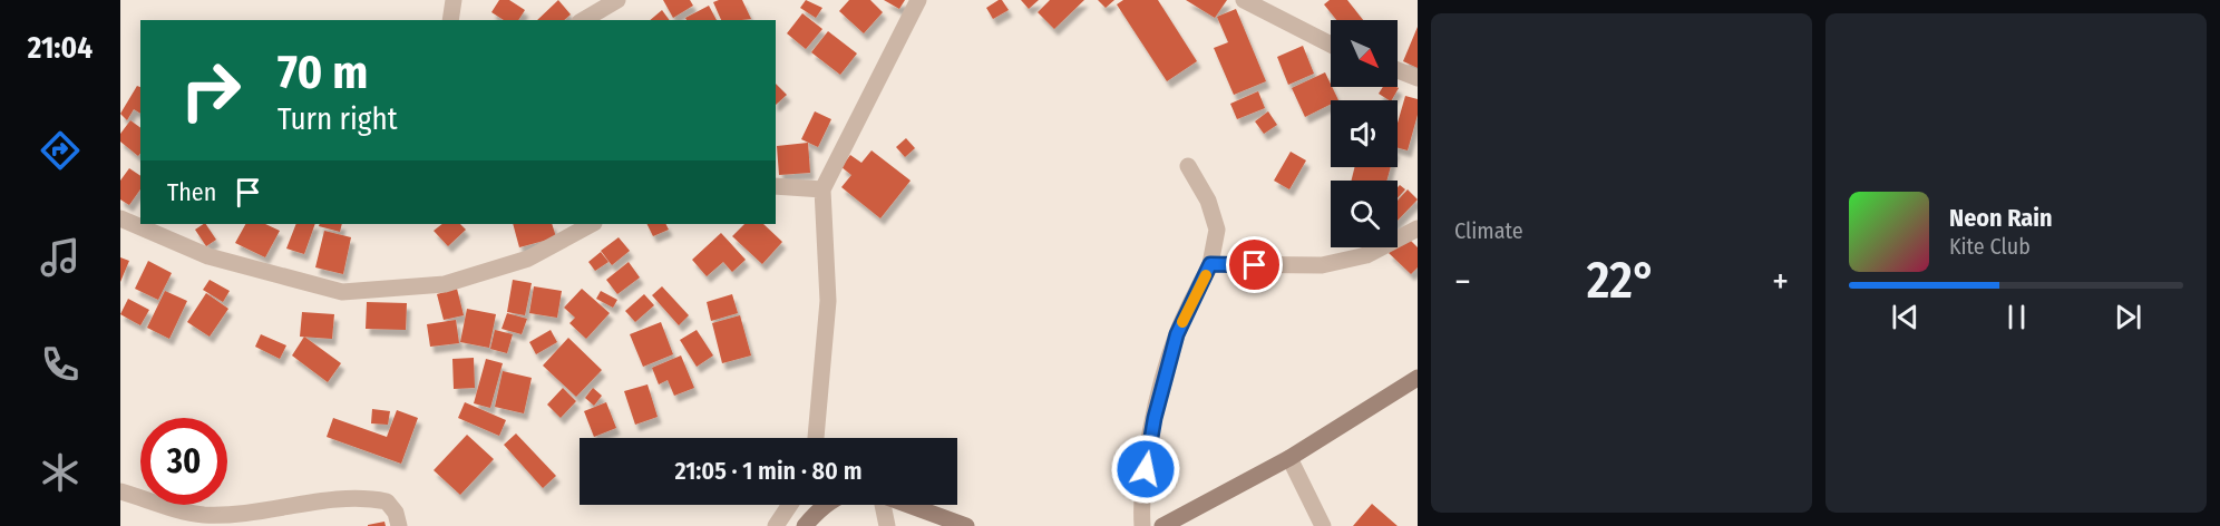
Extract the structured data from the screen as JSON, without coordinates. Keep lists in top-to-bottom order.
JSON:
{
  "north": "bottom right",
  "page": {
    "tabs": "21:04",
    "tile": "Climate",
    "turn": ["70 m", "Turn right"],
    "then": "Then",
    "song": ["Neon Rain", "Kite Club"],
    "heat": ["−", "22°", "+"],
    "limit": "30",
    "trip": "21:05 · 1 min · 80 m"
  }
}
